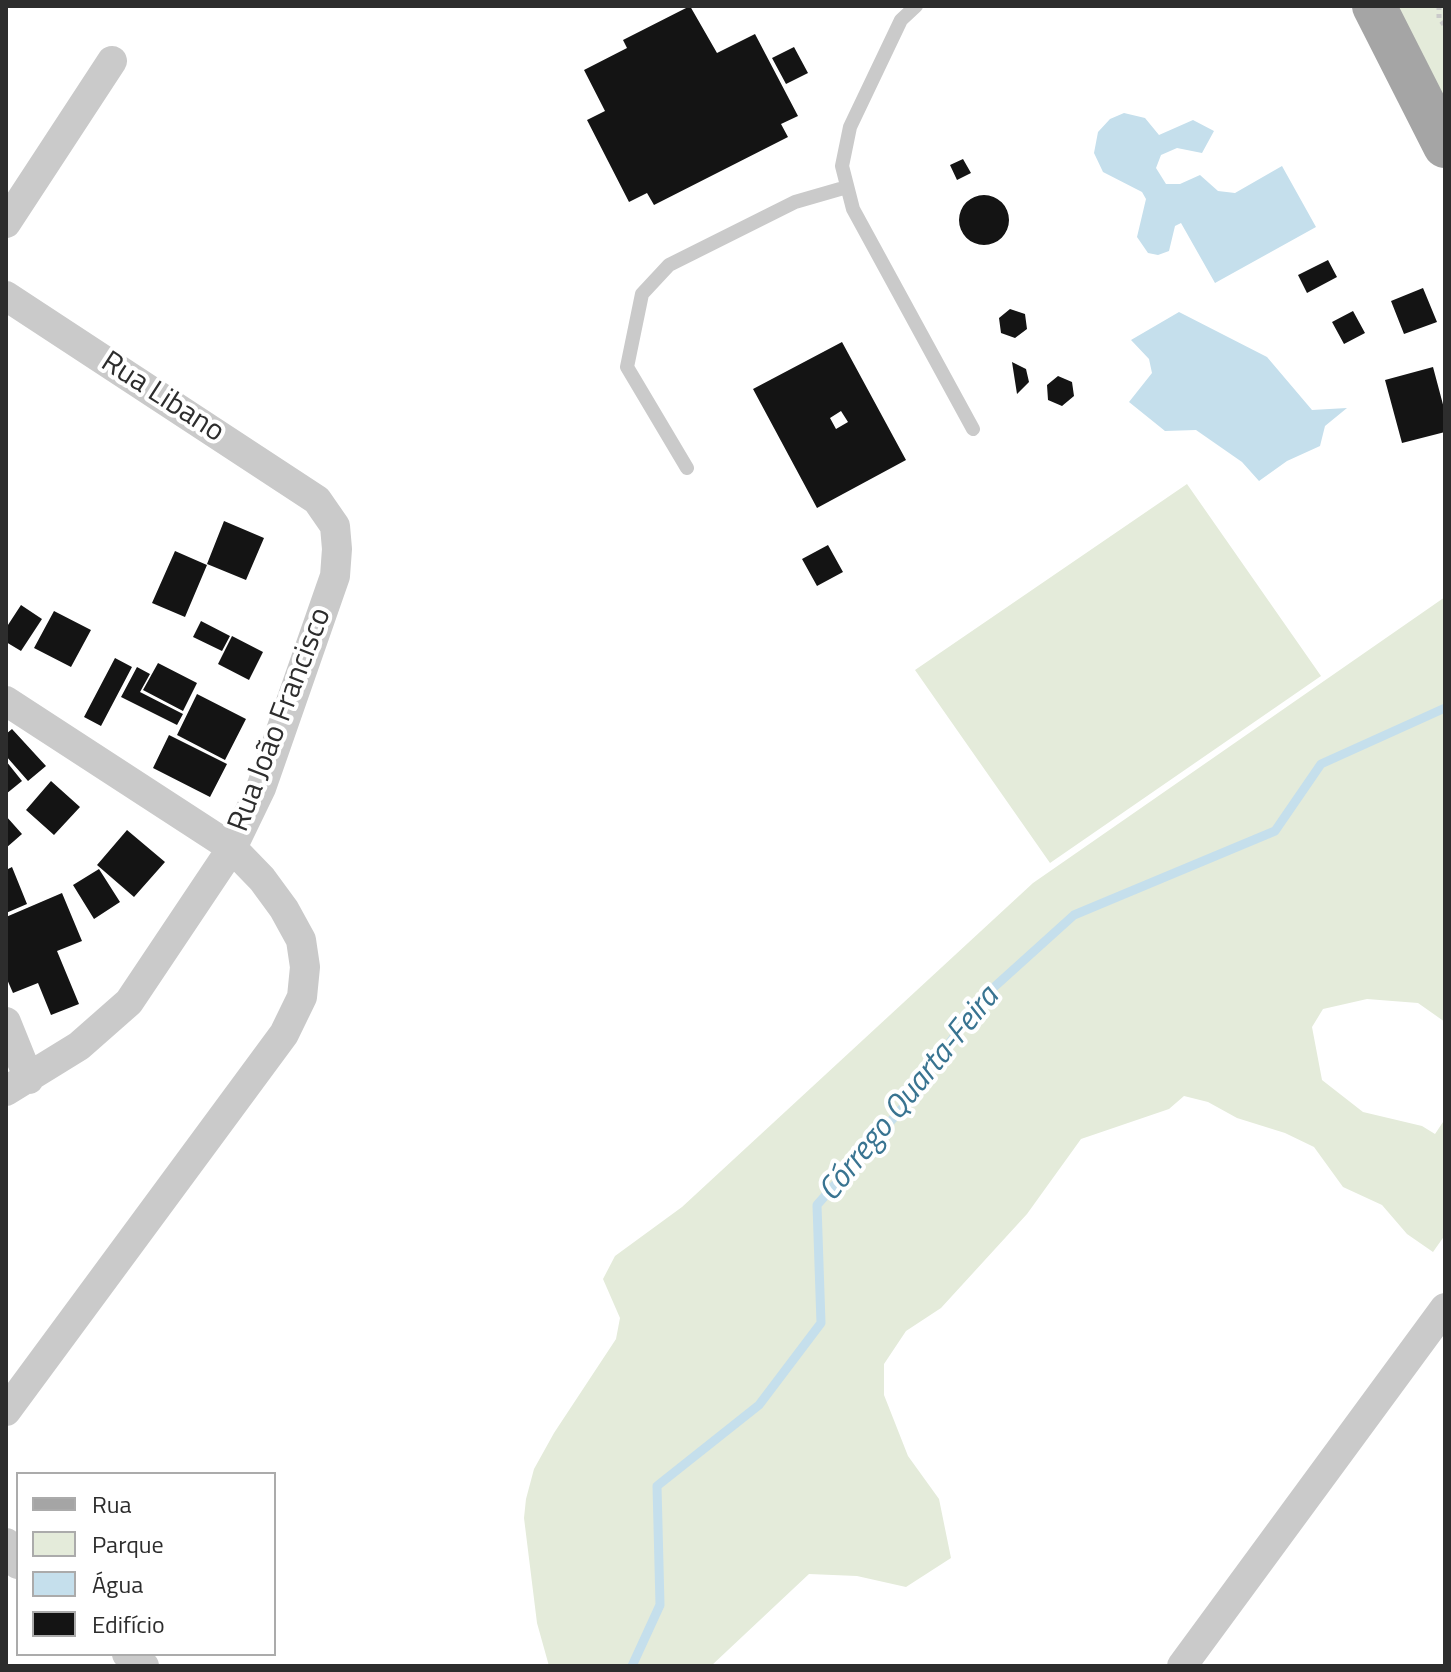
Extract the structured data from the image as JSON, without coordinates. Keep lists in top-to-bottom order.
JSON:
{
  "streets": {
    "street": ["Rua Libano", "Rua João Francisco"]
  },
  "crossings": [
    ["Rua Libano", "Rua João Francisco"]
  ],
  "water": ["Córrego Quarta-Feira"],
  "legend": [
    "Rua",
    "Parque",
    "Água",
    "Edifício"
  ]
}
